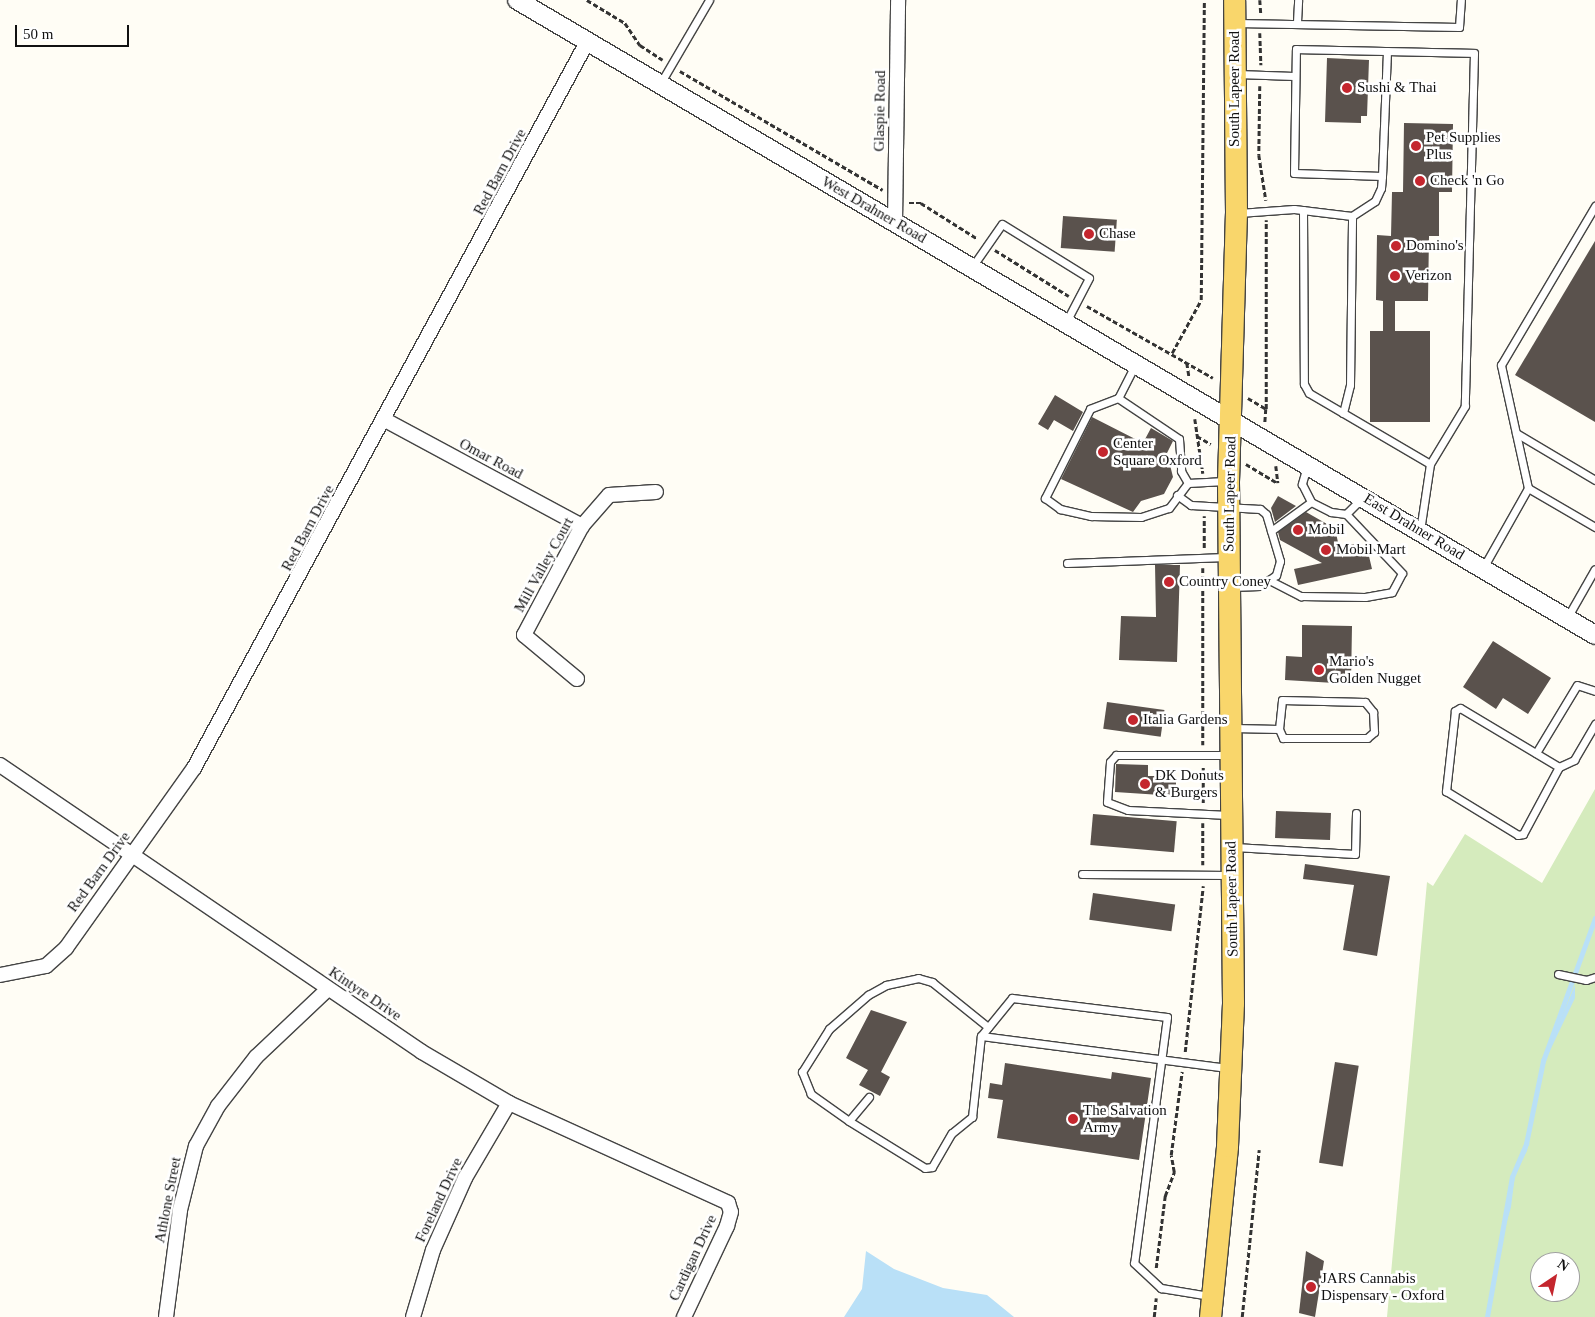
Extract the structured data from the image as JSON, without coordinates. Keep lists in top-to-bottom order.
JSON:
{
  "streets": {
    "main road": ["South Lapeer Road"],
    "street": [
      "Glaspie Road",
      "Red Barn Drive",
      "West Drahner Road",
      "Omar Road",
      "East Drahner Road",
      "Mill Valley Court",
      "Kintyre Drive",
      "Athlone Street",
      "Foreland Drive",
      "Cardigan Drive"
    ]
  },
  "crossings": [
    ["South Lapeer Road", "West Drahner Road"],
    ["South Lapeer Road", "East Drahner Road"],
    ["Glaspie Road", "West Drahner Road"],
    ["Red Barn Drive", "West Drahner Road"],
    ["Red Barn Drive", "Omar Road"],
    ["Red Barn Drive", "Kintyre Drive"],
    ["West Drahner Road", "East Drahner Road"],
    ["Omar Road", "Mill Valley Court"],
    ["Kintyre Drive", "Athlone Street"],
    ["Kintyre Drive", "Foreland Drive"],
    ["Kintyre Drive", "Cardigan Drive"]
  ],
  "places": [
    "Sushi & Thai",
    "Pet Supplies Plus",
    "Check 'n Go",
    "Chase",
    "Domino's",
    "Verizon",
    "Center Square Oxford",
    "Mobil",
    "Mobil Mart",
    "Country Coney",
    "Mario's Golden Nugget",
    "Italia Gardens",
    "DK Donuts & Burgers",
    "The Salvation Army",
    "JARS Cannabis Dispensary - Oxford"
  ],
  "scale_bar": "50 m",
  "north": "top right"
}
